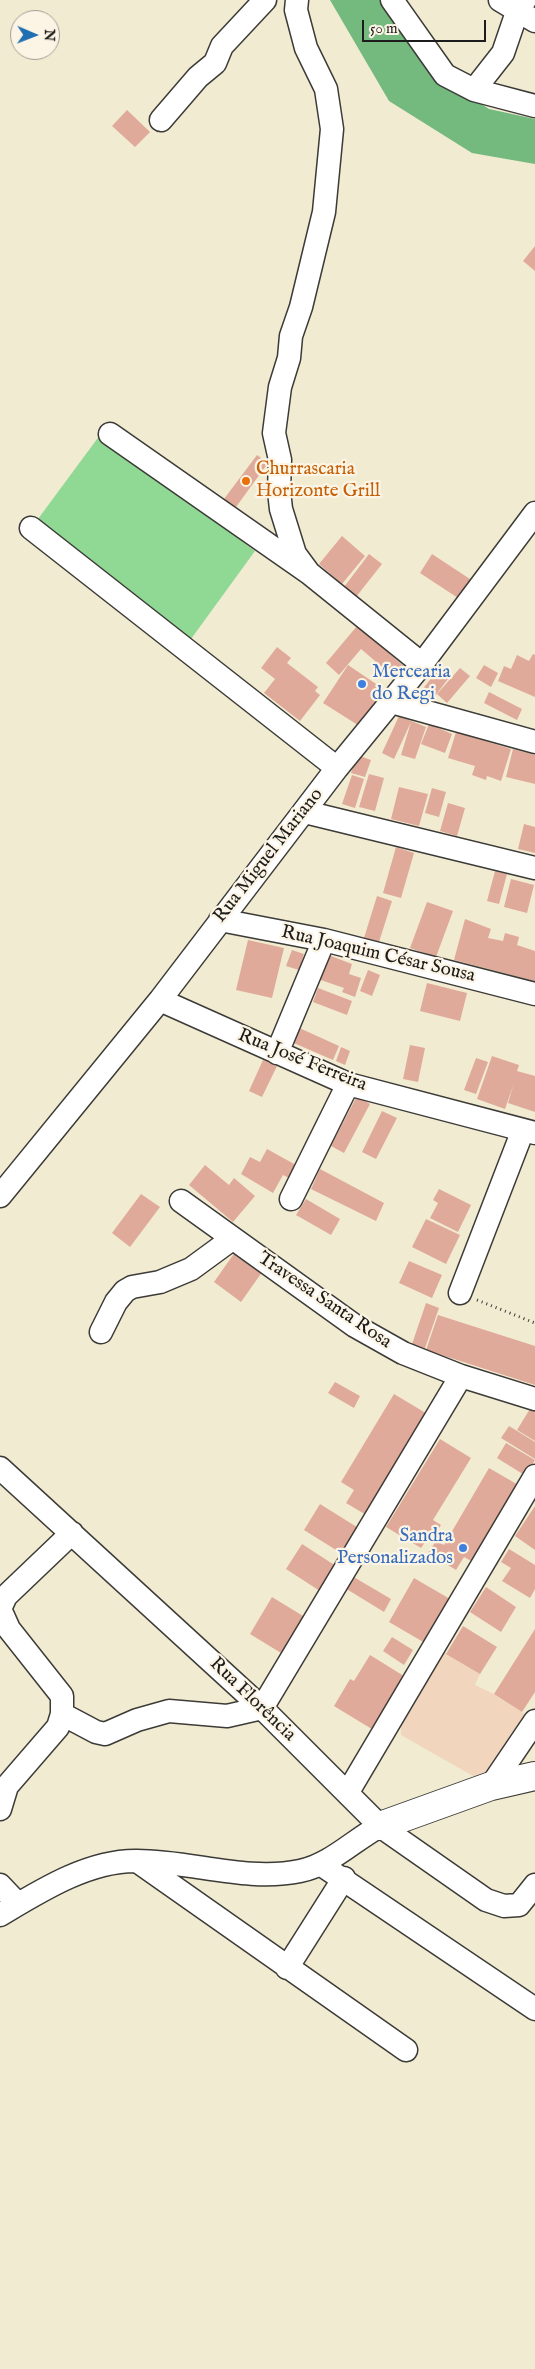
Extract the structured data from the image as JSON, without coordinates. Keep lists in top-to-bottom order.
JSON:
{
  "streets": {
    "street": [
      "Rua Miguel Mariano",
      "Rua Joaquim César Sousa",
      "Rua José Ferreira",
      "Travessa Santa Rosa",
      "Rua Florência"
    ]
  },
  "crossings": [
    ["Rua Miguel Mariano", "Rua Joaquim César Sousa"],
    ["Rua Miguel Mariano", "Rua José Ferreira"]
  ],
  "places": ["Churrascaria Horizonte Grill", "Mercearia do Regi", "Sandra Personalizados"],
  "scale_bar": "50 m",
  "north": "right"
}
